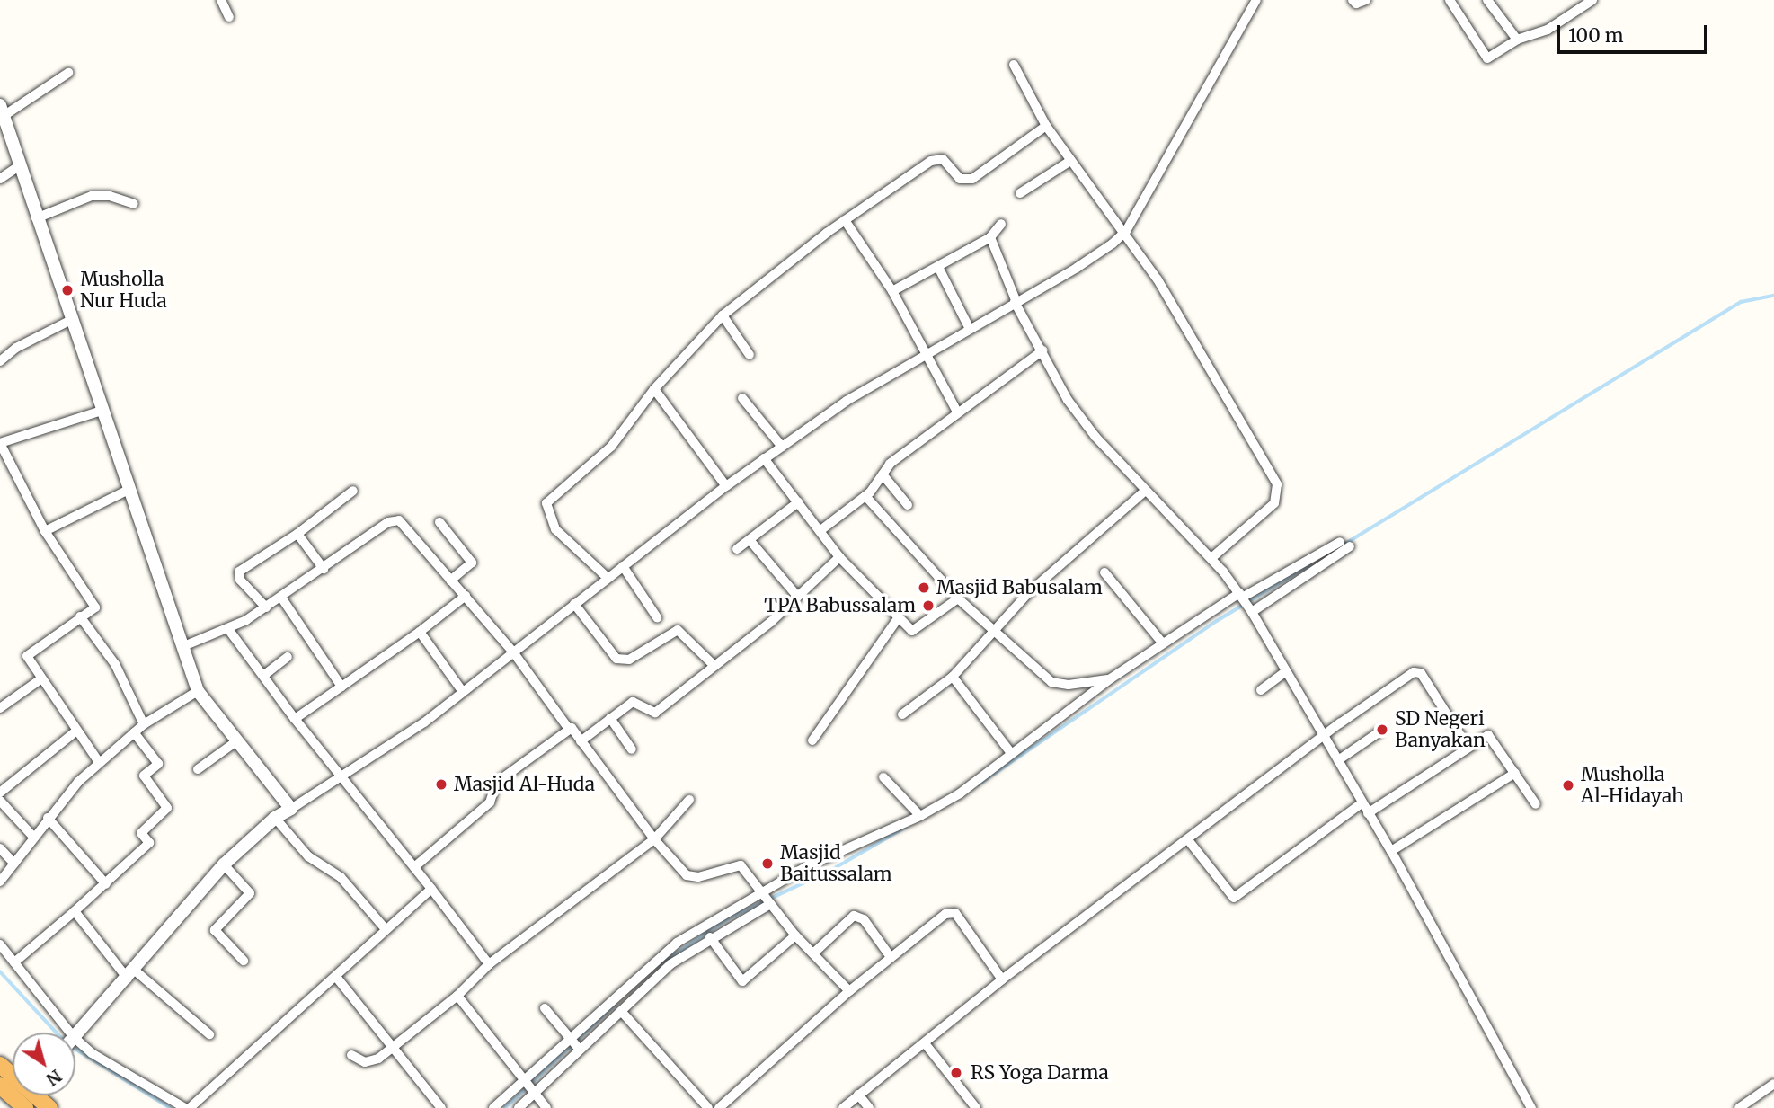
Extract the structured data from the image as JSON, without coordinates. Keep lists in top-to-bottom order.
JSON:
{
  "places": [
    "Musholla Nur Huda",
    "Masjid Babusalam",
    "TPA Babussalam",
    "SD Negeri Banyakan",
    "Masjid Al-Huda",
    "Musholla Al-Hidayah",
    "Masjid Baitussalam",
    "RS Yoga Darma"
  ],
  "scale_bar": "100 m",
  "north": "bottom right"
}
